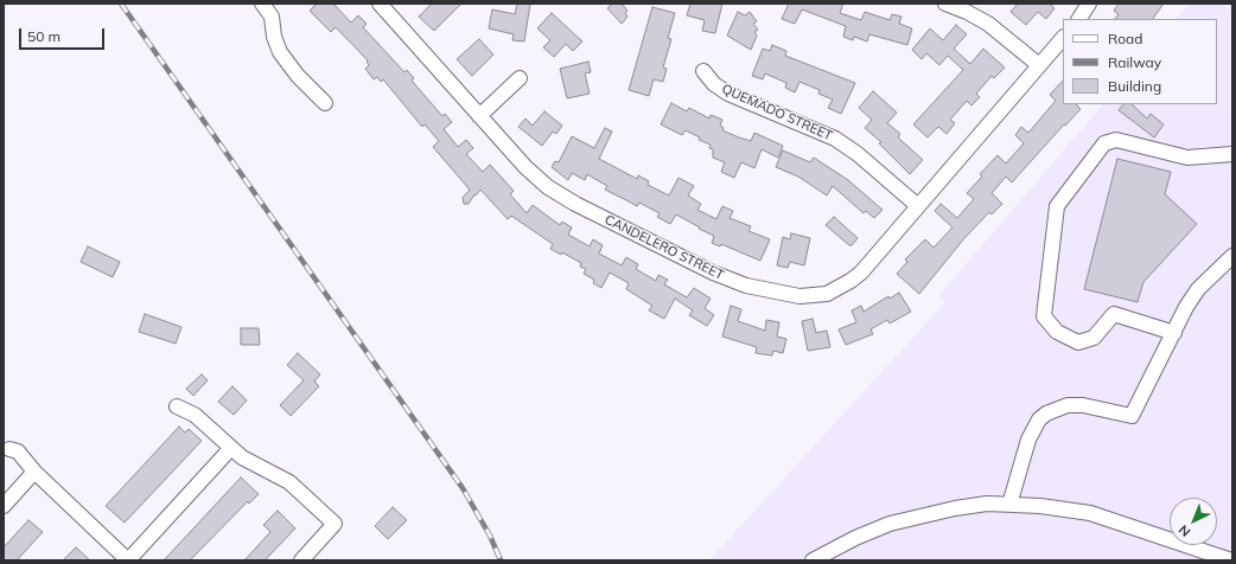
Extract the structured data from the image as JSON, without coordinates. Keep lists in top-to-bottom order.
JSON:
{
  "streets": {
    "street": ["QUEMADO STREET", "CANDELERO STREET"]
  },
  "crossings": [
    ["QUEMADO STREET", "CANDELERO STREET"]
  ],
  "legend": ["Road", "Railway", "Building"],
  "scale_bar": "50 m",
  "north": "bottom left"
}
